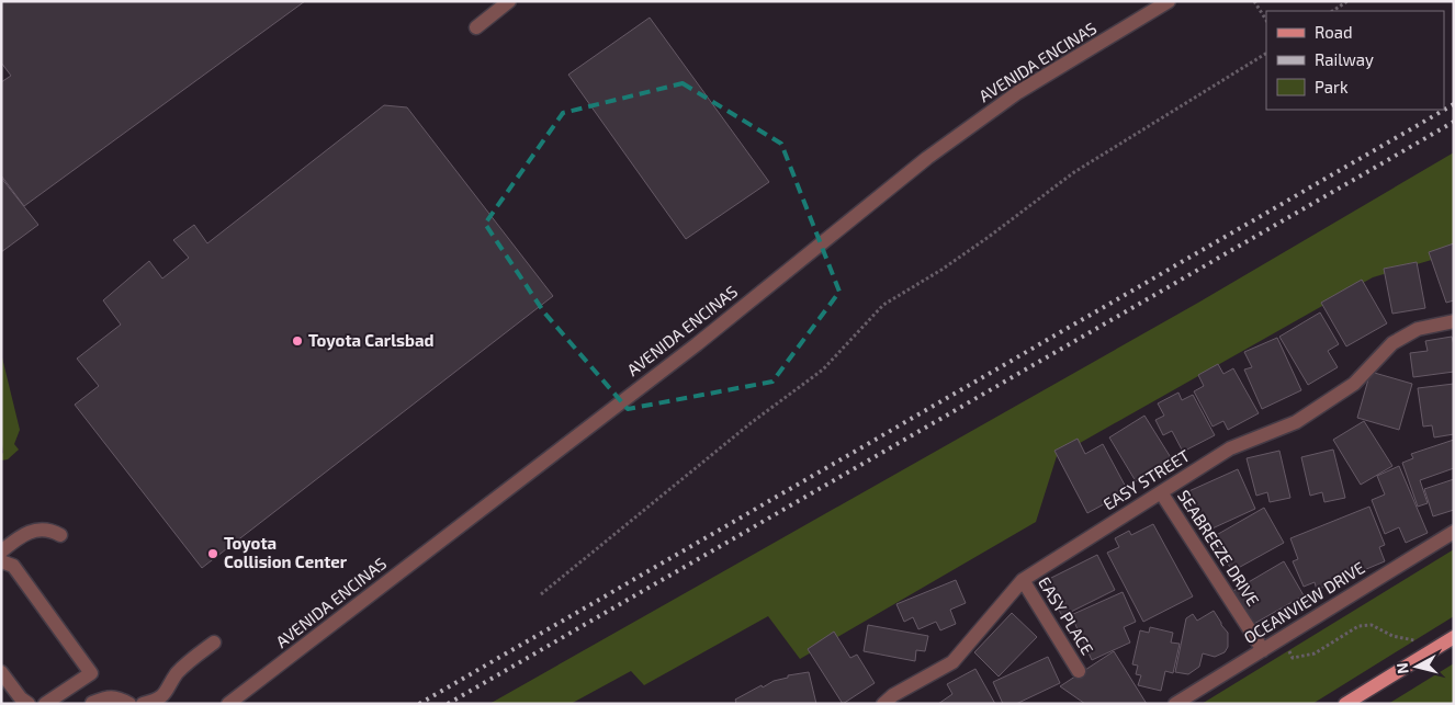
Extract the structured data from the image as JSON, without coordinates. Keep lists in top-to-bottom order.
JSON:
{
  "streets": {
    "street": [
      "AVENIDA ENCINAS",
      "EASY STREET",
      "SEABREEZE DRIVE",
      "OCEANVIEW DRIVE",
      "EASY PLACE"
    ]
  },
  "crossings": [
    ["EASY STREET", "SEABREEZE DRIVE"],
    ["EASY STREET", "EASY PLACE"],
    ["SEABREEZE DRIVE", "OCEANVIEW DRIVE"]
  ],
  "places": ["Toyota Carlsbad", "Toyota Collision Center"],
  "legend": ["Road", "Railway", "Park"],
  "north": "left"
}
